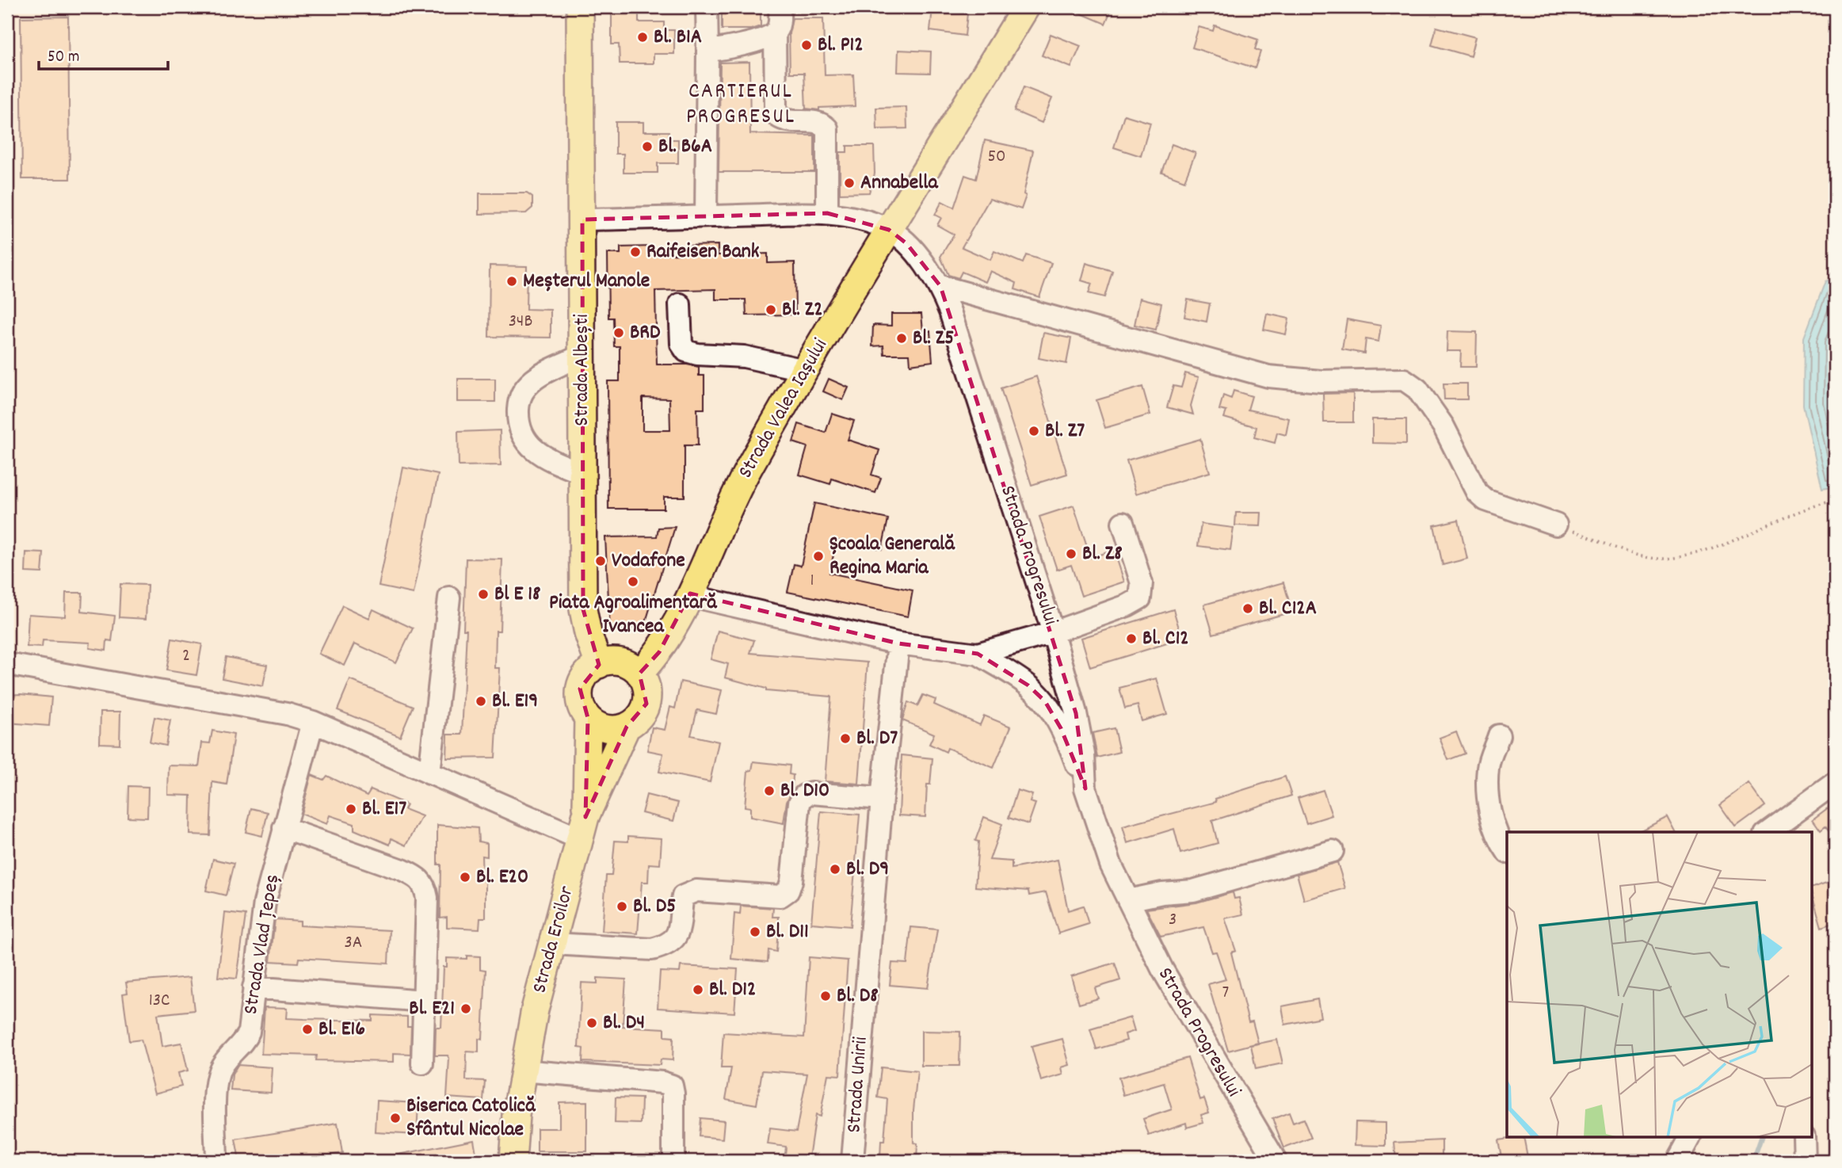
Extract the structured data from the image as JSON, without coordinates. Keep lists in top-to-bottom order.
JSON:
{
  "streets": {
    "main road": ["Strada Albești", "Strada Valea Iașului", "Strada Eroilor"],
    "street": ["Strada Progresului", "Strada Vlad Țepeș", "Strada Unirii"]
  },
  "crossings": [
    ["Strada Albești", "Strada Valea Iașului"],
    ["Strada Albești", "Strada Eroilor"],
    ["Strada Valea Iașului", "Strada Progresului"],
    ["Strada Valea Iașului", "Strada Eroilor"]
  ],
  "districts": ["CARTIERUL PROGRESUL"],
  "places": [
    "Bl. B1A",
    "Bl. P12",
    "Bl. B6A",
    "Annabella",
    "Raifeisen Bank",
    "Meșterul Manole",
    "Bl. Z2",
    "BRD",
    "Bl. Z5",
    "Bl. Z7",
    "Bl. Z8",
    "Școala Generală Regina Maria",
    "Vodafone",
    "Piata Agroalimentară Ivancea",
    "Bl E 18",
    "Bl. C12A",
    "Bl. C12",
    "Bl. E19",
    "Bl. D7",
    "Bl. D10",
    "Bl. E17",
    "Bl. D9",
    "Bl. E20",
    "Bl. D5",
    "Bl. D11",
    "Bl. D12",
    "Bl. D8",
    "Bl. E21",
    "Bl. D4",
    "Bl. E16",
    "Biserica Catolică Sfântul Nicolae"
  ],
  "house_numbers": [
    "50",
    "34B",
    "1",
    "2",
    "3",
    "3A",
    "7",
    "13C"
  ],
  "scale_bar": "50 m"
}
